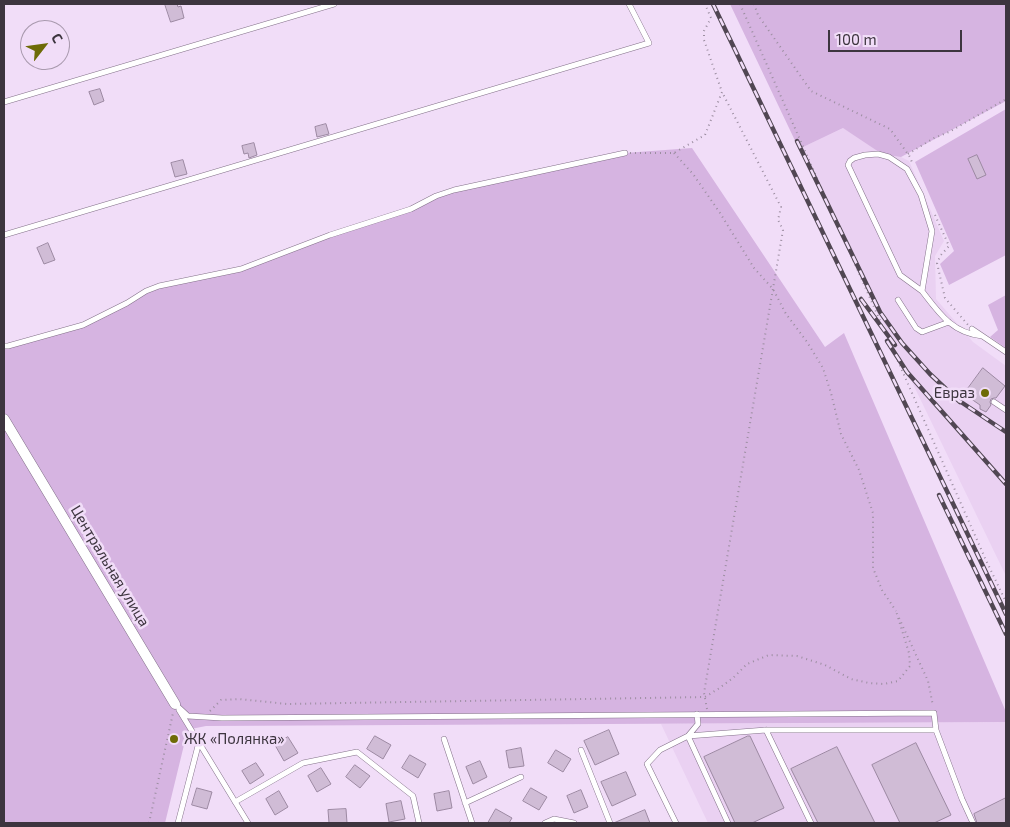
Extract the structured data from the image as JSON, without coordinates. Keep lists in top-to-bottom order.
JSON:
{
  "streets": {
    "street": ["Центральная улица"]
  },
  "places": ["Евраз", "ЖК «Полянка»"],
  "scale_bar": "100 m",
  "north": "top right"
}
